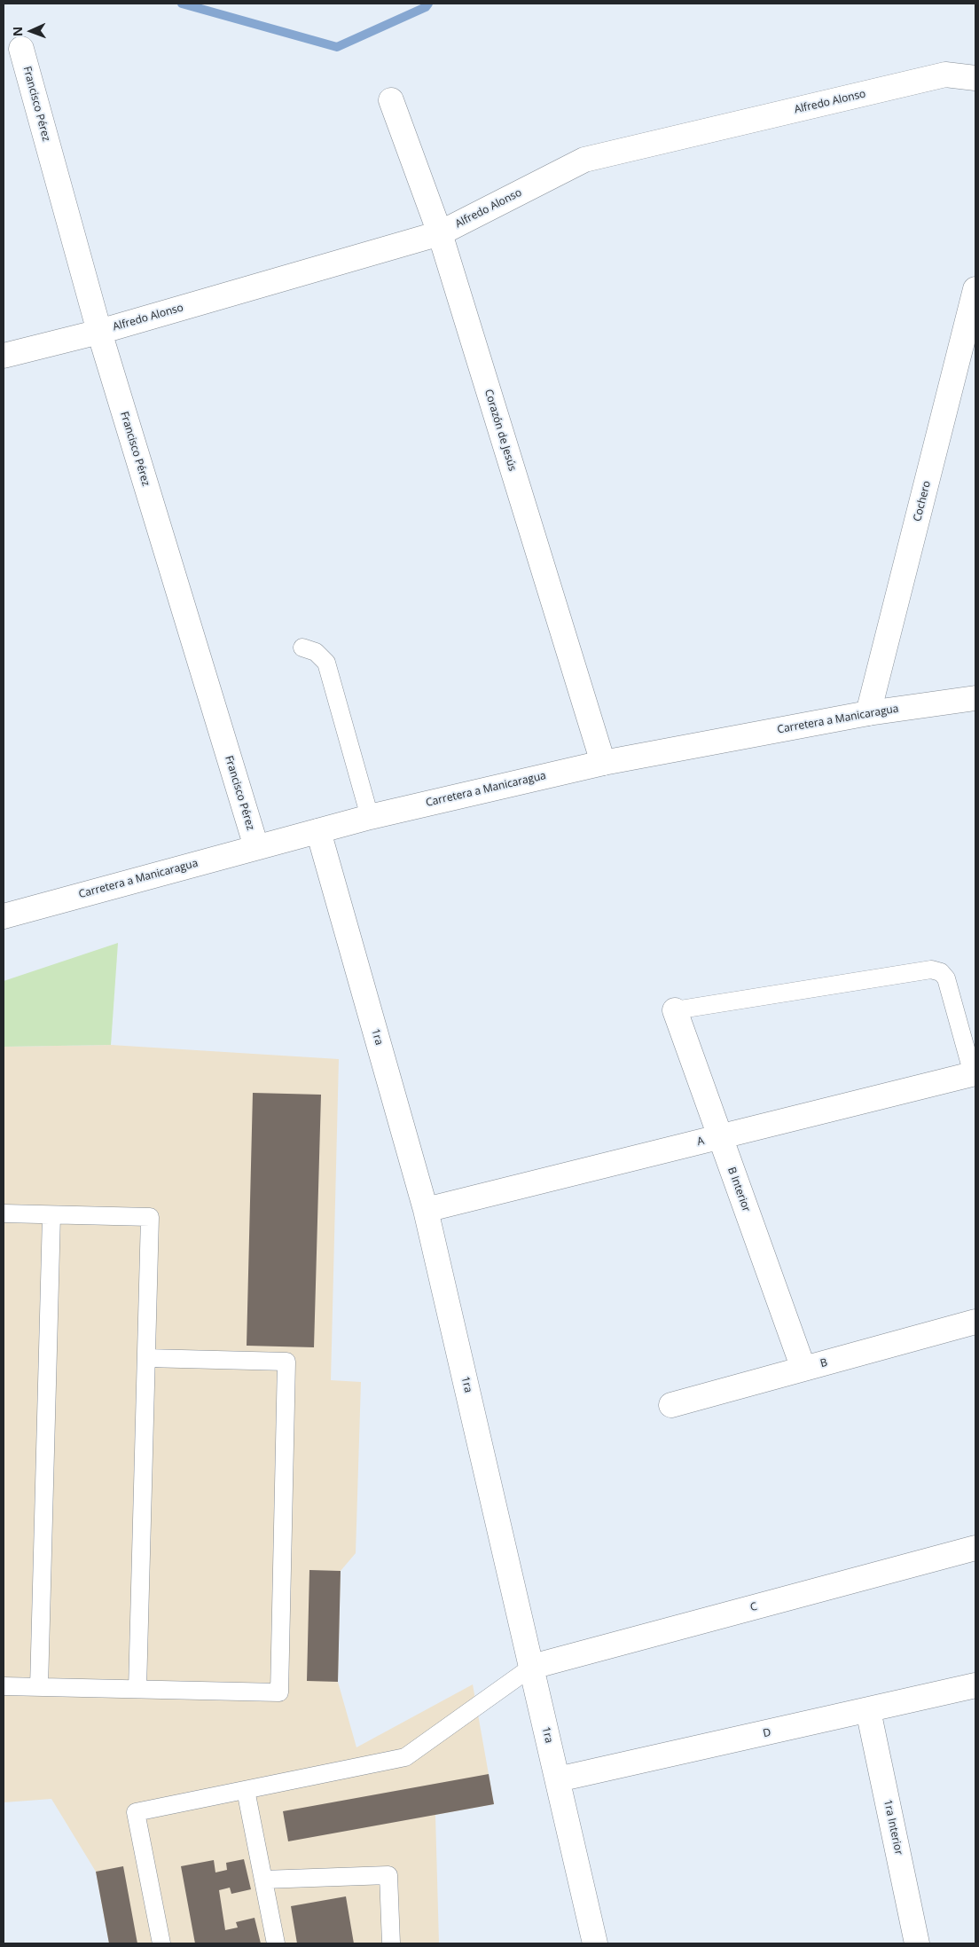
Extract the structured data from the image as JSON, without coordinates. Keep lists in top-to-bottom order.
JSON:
{
  "streets": {
    "street": [
      "Alfredo Alonso",
      "Francisco Pérez",
      "Corazón de Jesús",
      "Cochero",
      "Carretera a Manicaragua",
      "1ra",
      "A",
      "B Interior",
      "B",
      "C",
      "D",
      "1ra Interior"
    ]
  },
  "crossings": [
    ["Alfredo Alonso", "Francisco Pérez"],
    ["Alfredo Alonso", "Corazón de Jesús"],
    ["Francisco Pérez", "Carretera a Manicaragua"],
    ["Corazón de Jesús", "Carretera a Manicaragua"],
    ["Cochero", "Carretera a Manicaragua"],
    ["Carretera a Manicaragua", "1ra"],
    ["1ra", "A"],
    ["1ra", "C"],
    ["1ra", "D"],
    ["A", "B Interior"],
    ["B Interior", "B"],
    ["D", "1ra Interior"]
  ],
  "north": "left"
}
